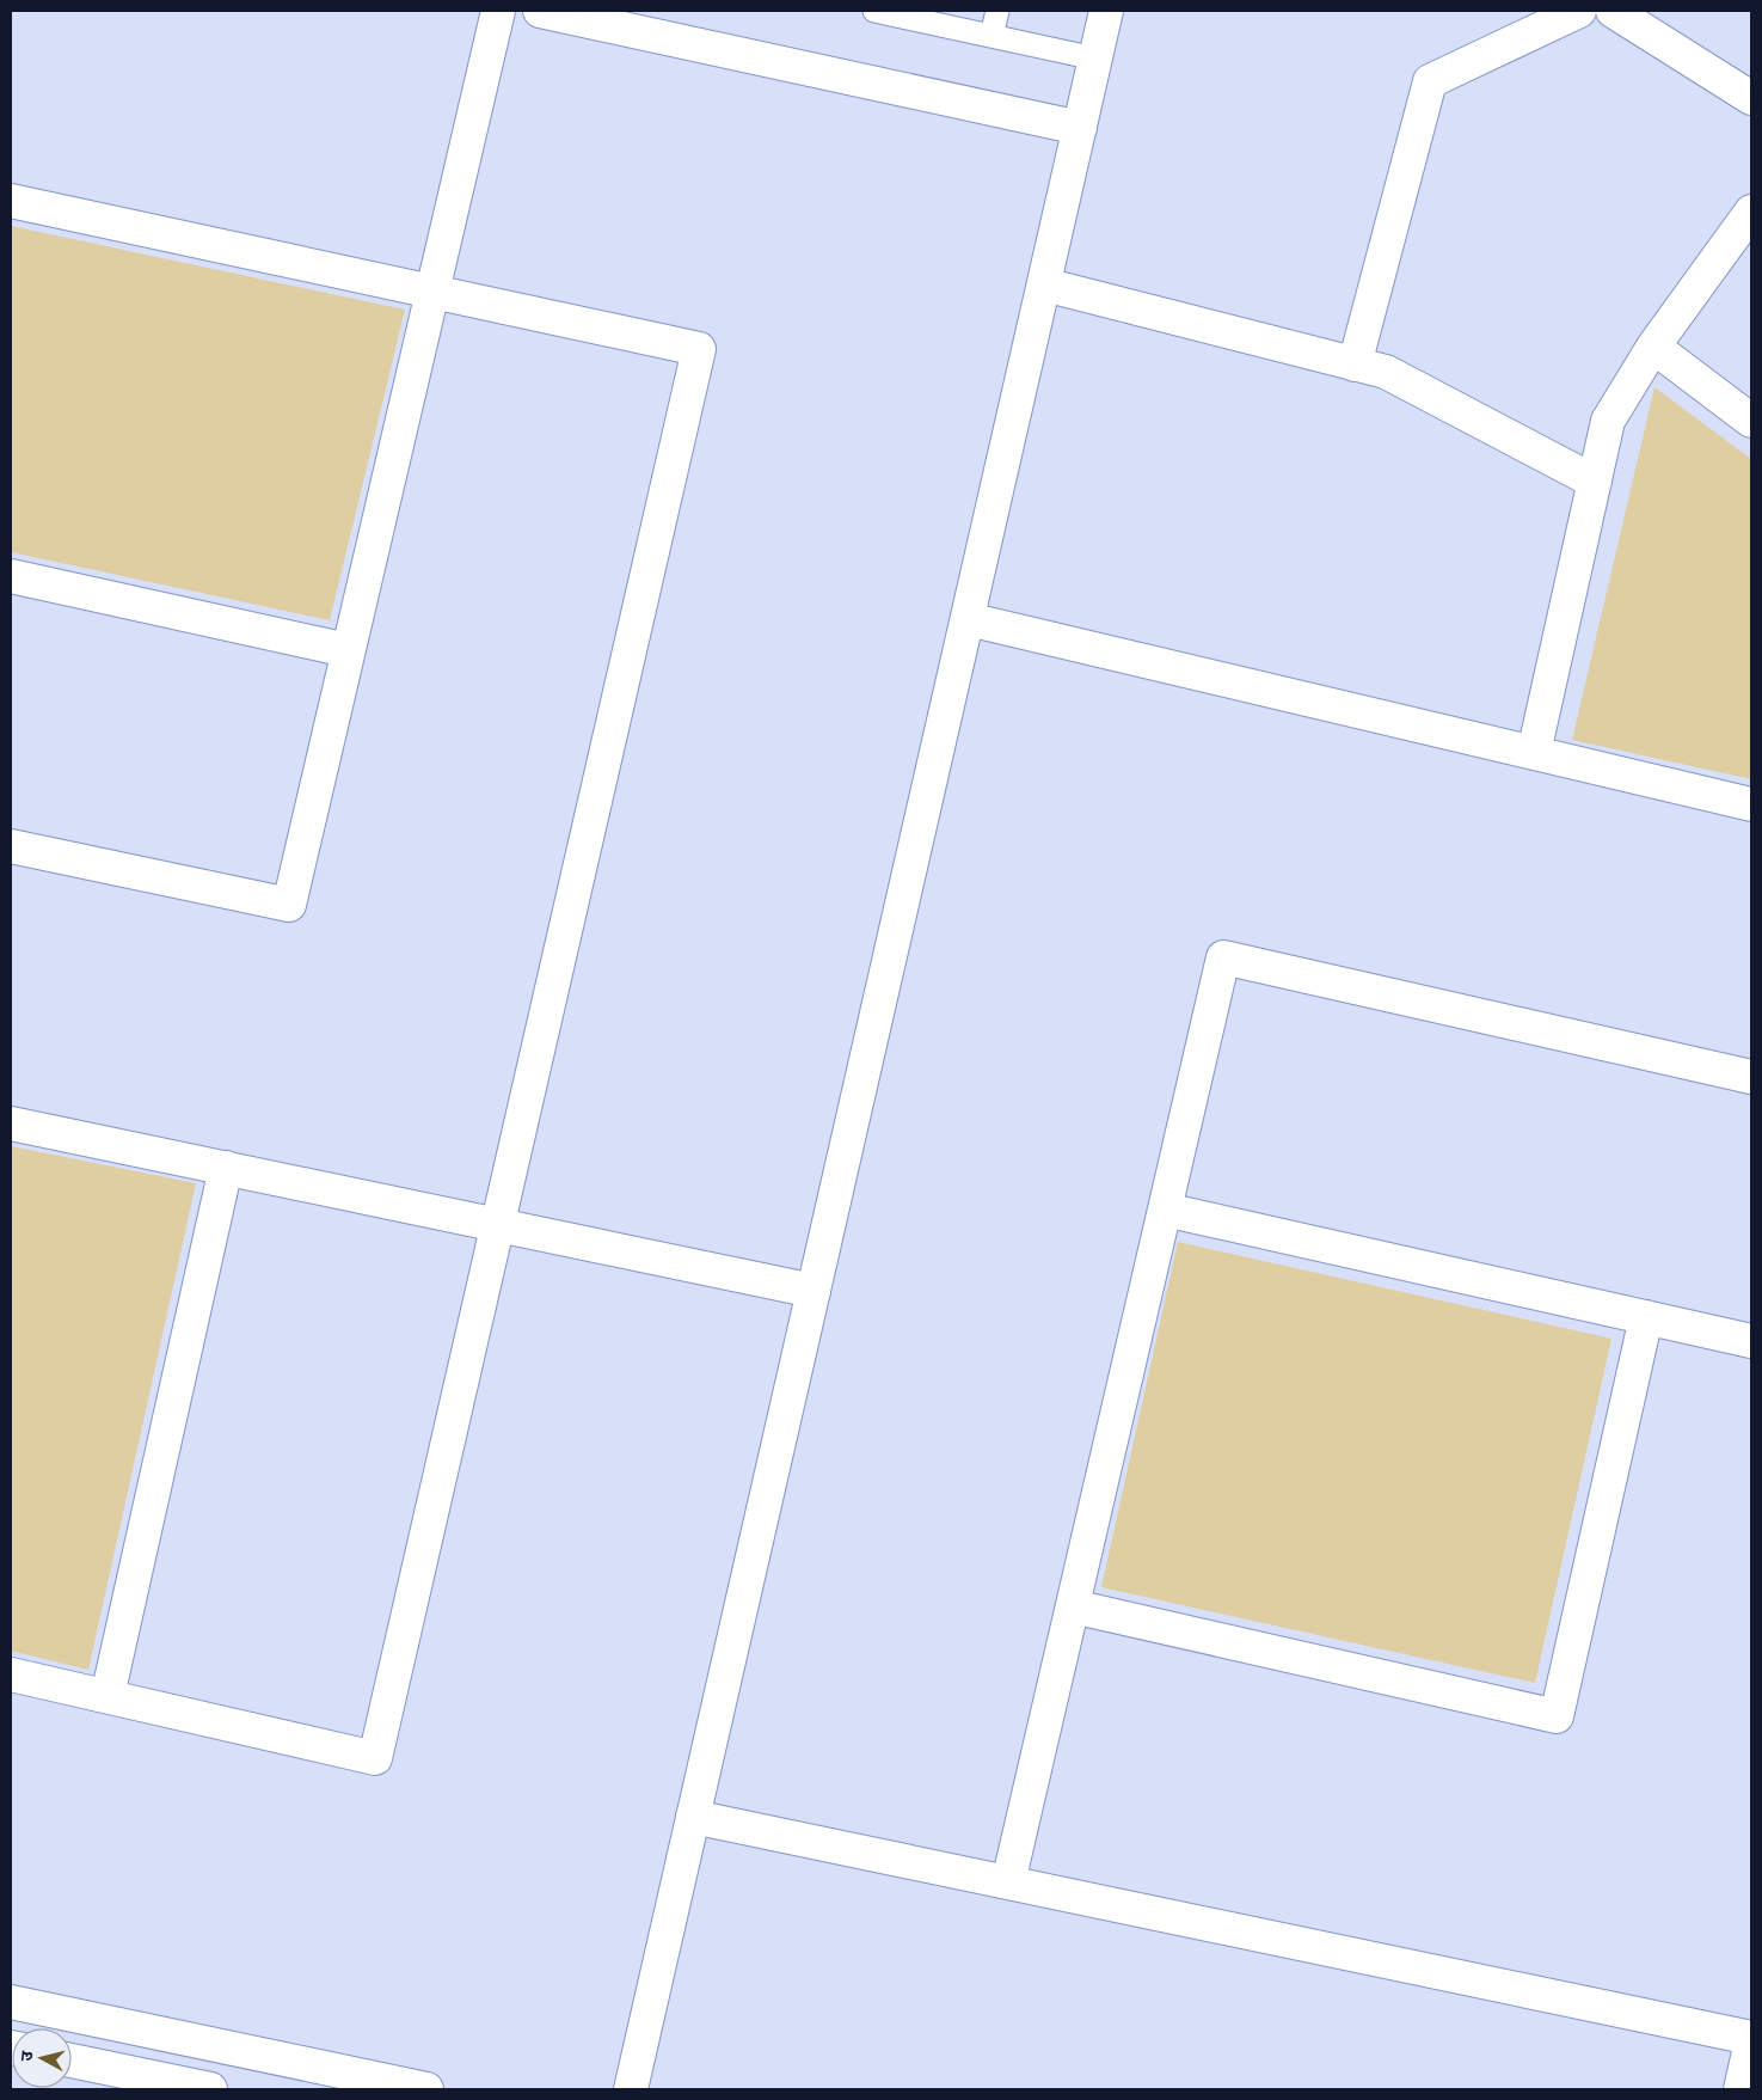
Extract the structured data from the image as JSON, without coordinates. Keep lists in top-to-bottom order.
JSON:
{
  "north": "left"
}
